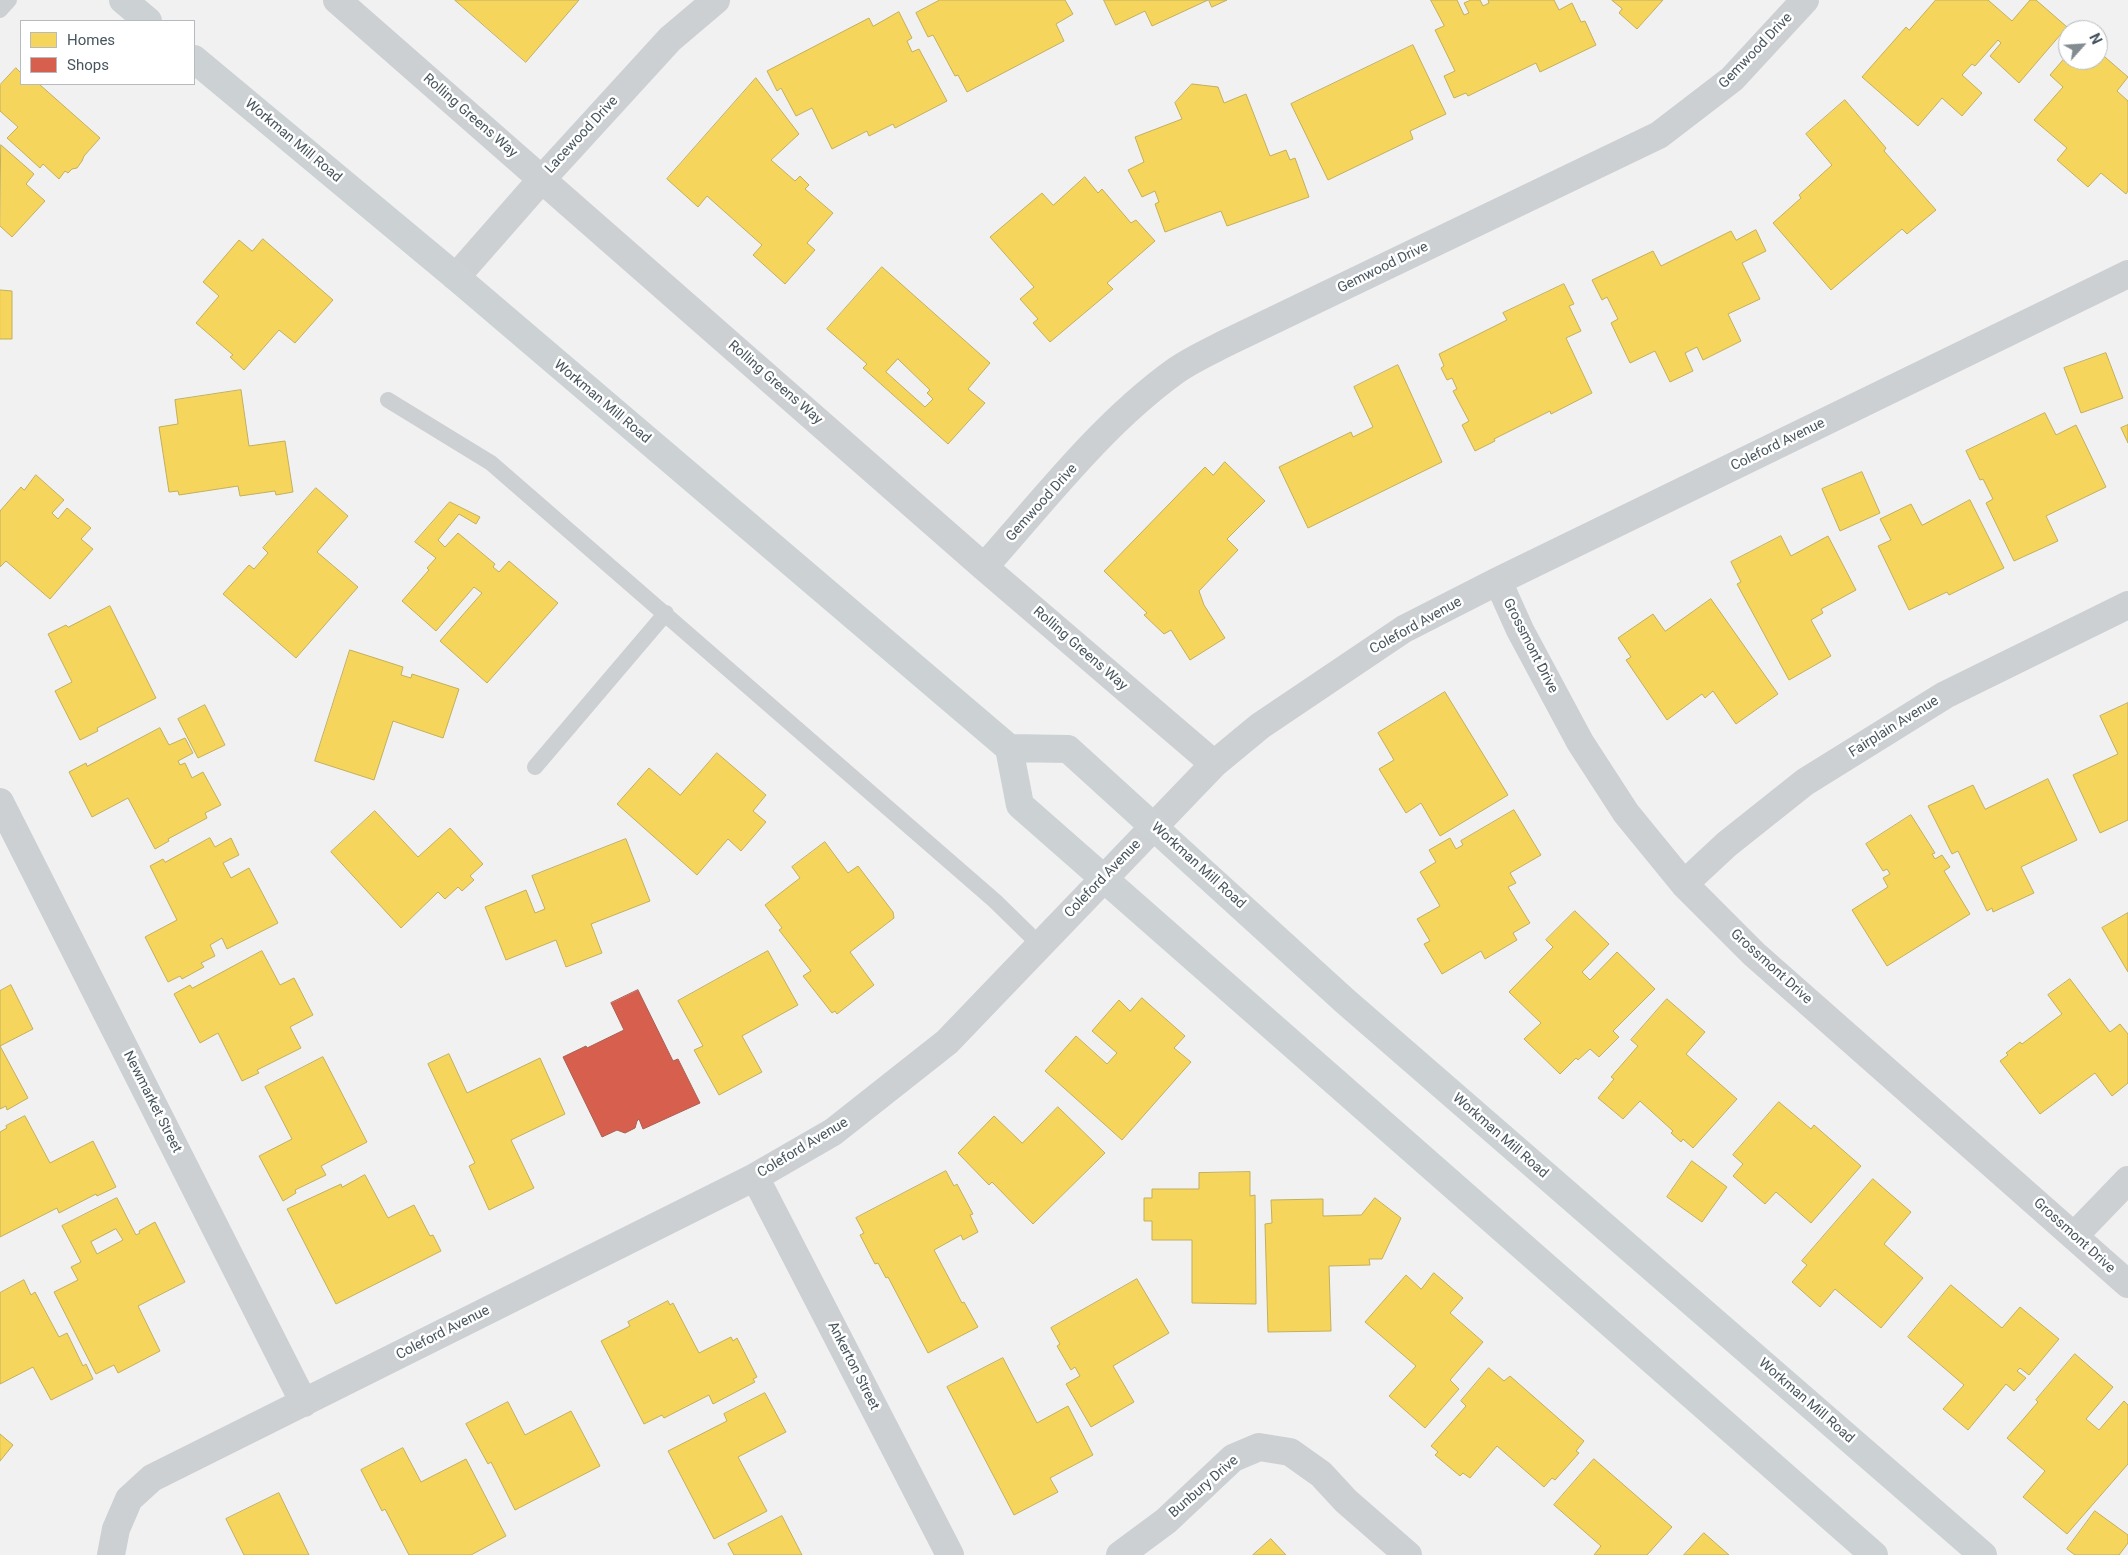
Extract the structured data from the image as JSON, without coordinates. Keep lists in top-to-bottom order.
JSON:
{
  "streets": {
    "main road": ["Workman Mill Road"],
    "street": [
      "Gemwood Drive",
      "Rolling Greens Way",
      "Lacewood Drive",
      "Coleford Avenue",
      "Grossmont Drive",
      "Fairplain Avenue",
      "Newmarket Street",
      "Ankerton Street",
      "Bunbury Drive"
    ]
  },
  "crossings": [
    ["Gemwood Drive", "Rolling Greens Way"],
    ["Rolling Greens Way", "Lacewood Drive"],
    ["Rolling Greens Way", "Coleford Avenue"],
    ["Lacewood Drive", "Workman Mill Road"],
    ["Workman Mill Road", "Coleford Avenue"],
    ["Coleford Avenue", "Grossmont Drive"],
    ["Coleford Avenue", "Newmarket Street"],
    ["Coleford Avenue", "Ankerton Street"],
    ["Grossmont Drive", "Fairplain Avenue"]
  ],
  "legend": ["Homes", "Shops"],
  "north": "top right"
}
